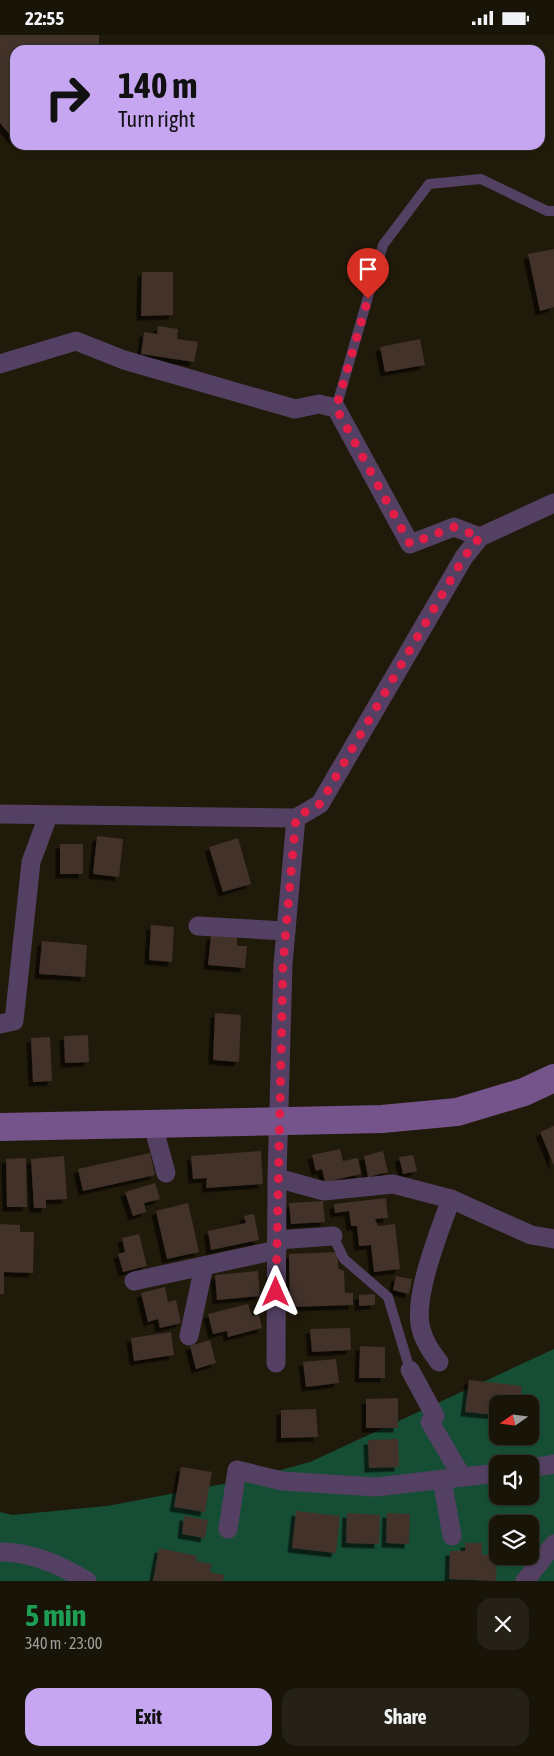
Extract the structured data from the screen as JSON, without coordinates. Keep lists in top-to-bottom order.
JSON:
{
  "north": "left",
  "page": {
    "status": "22:55",
    "turn": ["140 m", "Turn right"],
    "heading": ["5 min", "340 m · 23:00"],
    "buttons": ["Exit", "Share"]
  }
}
